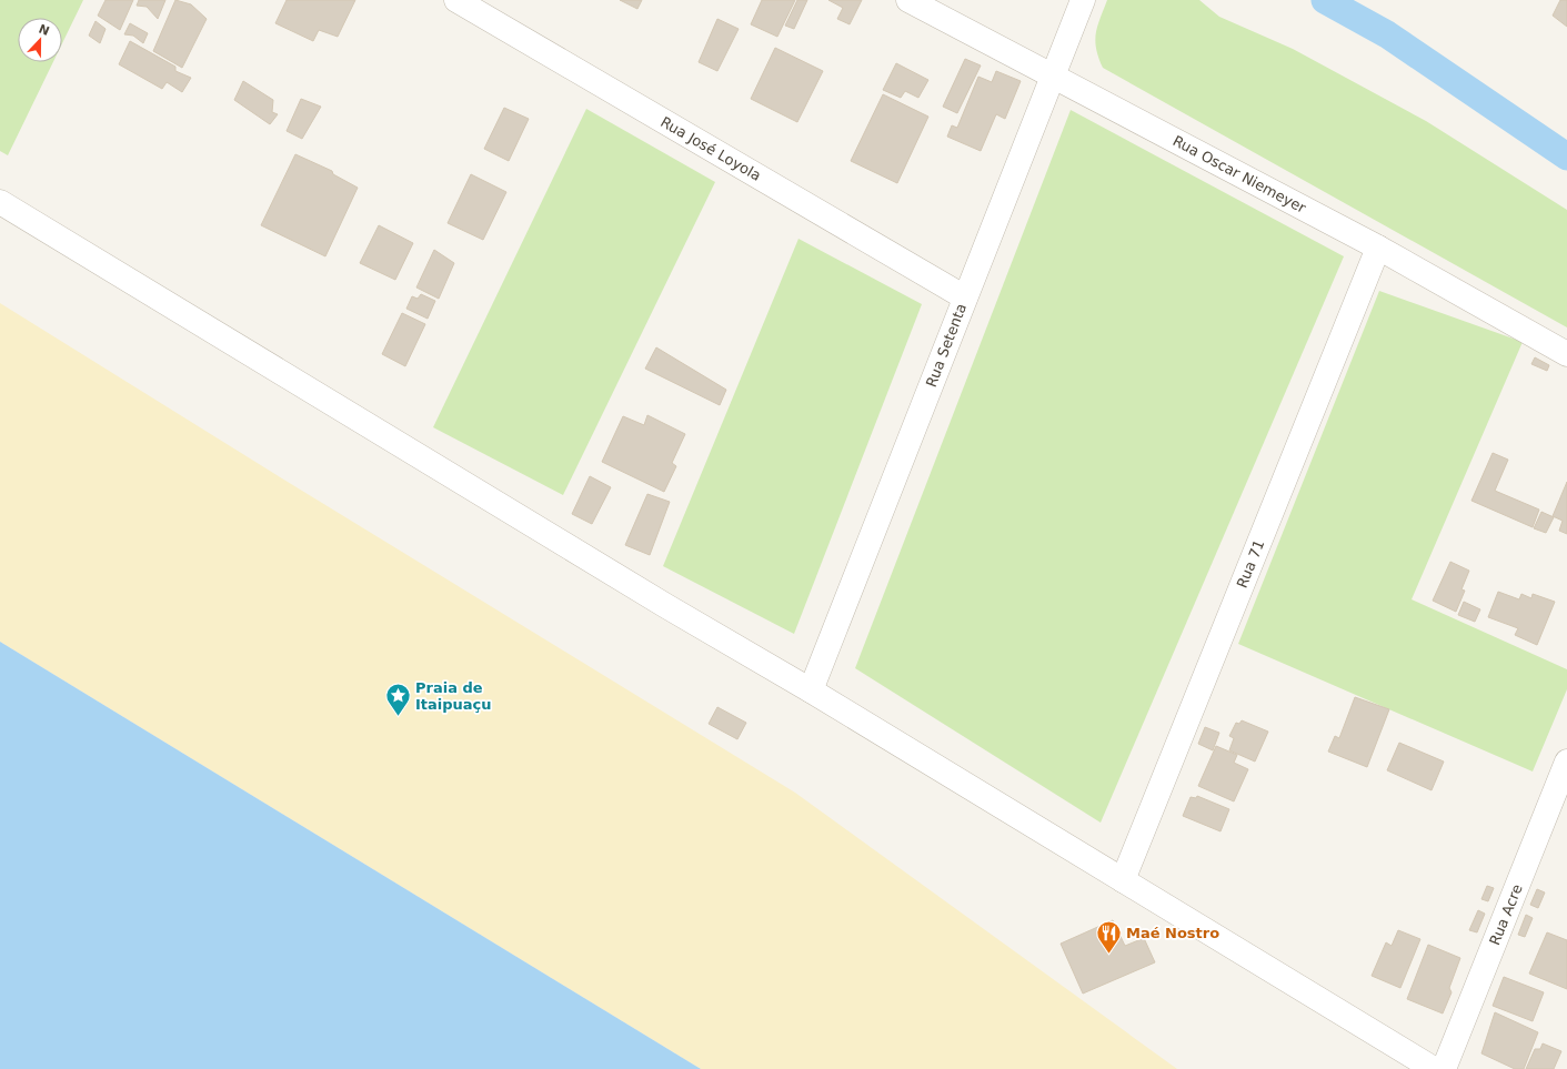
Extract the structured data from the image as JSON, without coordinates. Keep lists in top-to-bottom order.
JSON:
{
  "streets": {
    "street": [
      "Rua José Loyola",
      "Rua Oscar Niemeyer",
      "Rua Setenta",
      "Rua 71",
      "Rua Acre"
    ]
  },
  "crossings": [
    ["Rua José Loyola", "Rua Setenta"],
    ["Rua Oscar Niemeyer", "Rua Setenta"],
    ["Rua Oscar Niemeyer", "Rua 71"]
  ],
  "places": {
    "place": ["Praia de Itaipuaçu"],
    "restaurant": ["Maé Nostro"]
  },
  "north": "top"
}
